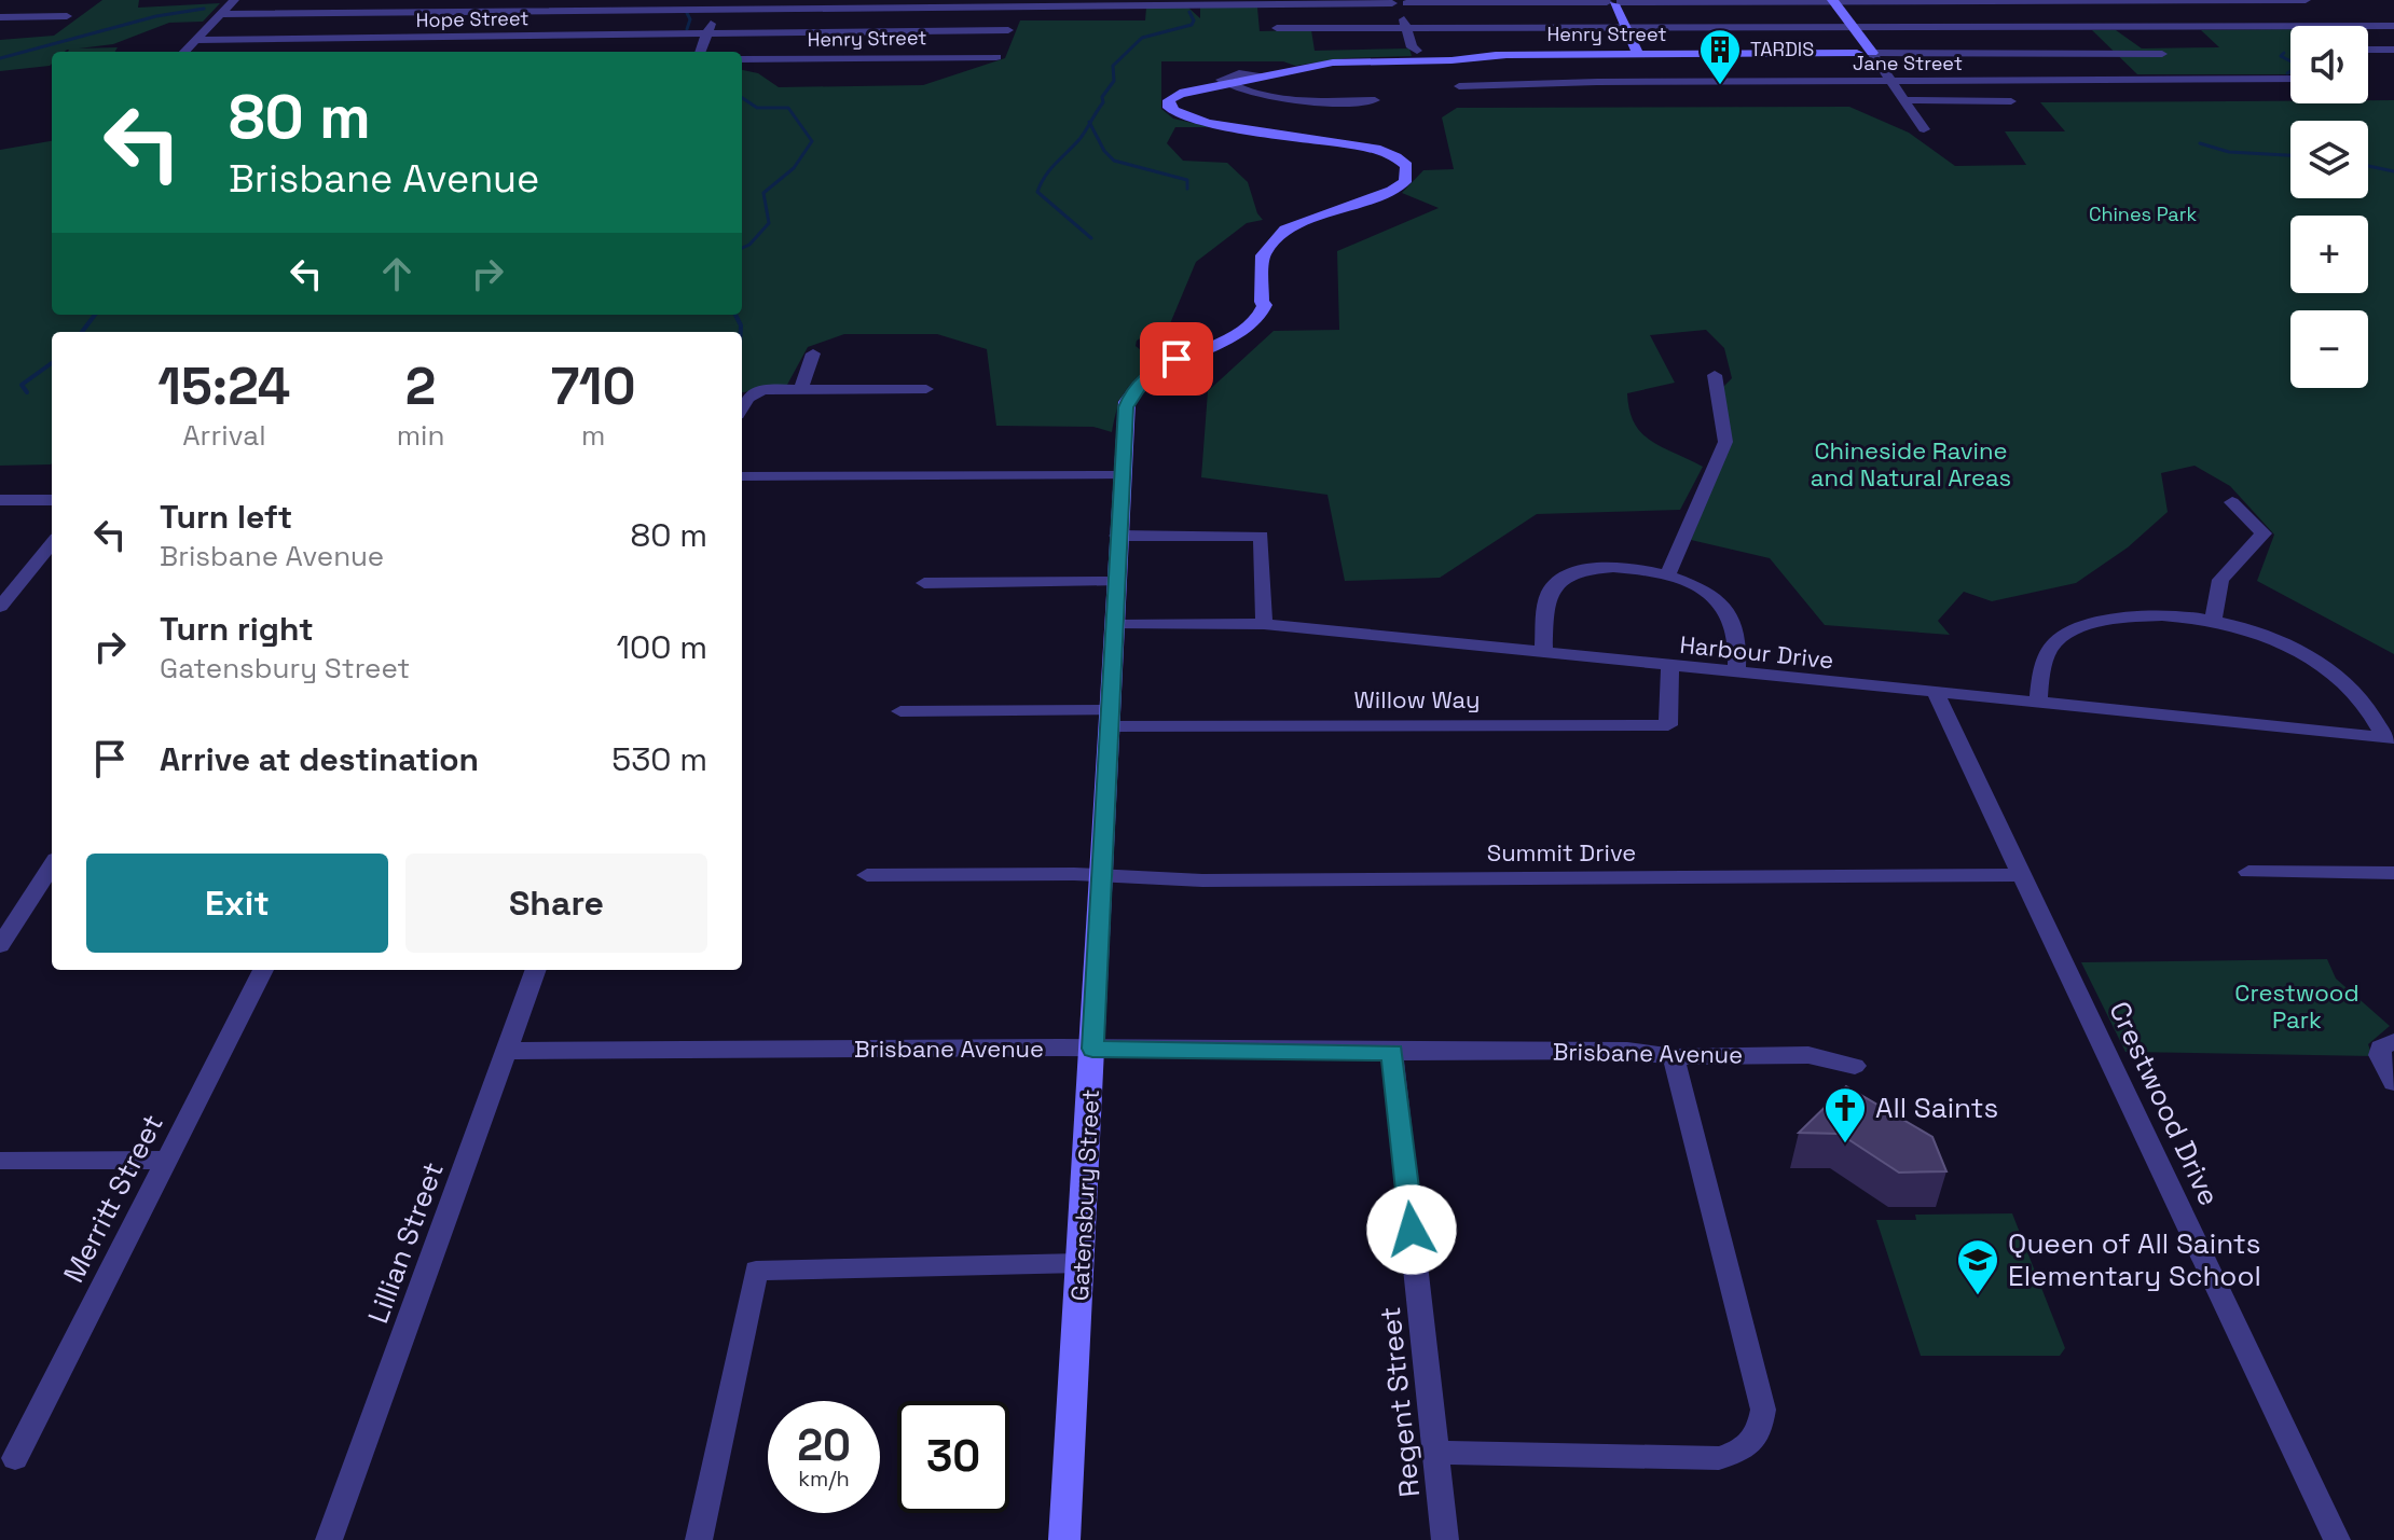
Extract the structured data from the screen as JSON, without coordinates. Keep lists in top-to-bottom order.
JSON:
{
  "streets": {
    "street": [
      "Hope Street",
      "Henry Street",
      "Jane Street",
      "Harbour Drive",
      "Willow Way",
      "Summit Drive",
      "Brisbane Avenue",
      "Crestwood Drive",
      "Gatensbury Street",
      "Merritt Street",
      "Lillian Street",
      "Regent Street"
    ]
  },
  "crossings": [
    ["Harbour Drive", "Willow Way"],
    ["Harbour Drive", "Crestwood Drive"],
    ["Harbour Drive", "Gatensbury Street"],
    ["Willow Way", "Gatensbury Street"],
    ["Summit Drive", "Crestwood Drive"],
    ["Summit Drive", "Gatensbury Street"],
    ["Brisbane Avenue", "Gatensbury Street"],
    ["Brisbane Avenue", "Lillian Street"],
    ["Brisbane Avenue", "Regent Street"]
  ],
  "parks": ["Chines Park", "Chineside Ravine and Natural Areas", "Crestwood Park"],
  "places": {
    "building": ["TARDIS"],
    "church": ["All Saints"],
    "school or university": ["Queen of All Saints Elementary School"]
  },
  "page": {
    "map_buttons": ["+", "−"],
    "turn": ["80 m", "Brisbane Avenue"],
    "eta": [
      "15:24",
      "Arrival",
      "2",
      "min",
      "710",
      "m"
    ],
    "list": [
      {
        "name": "Turn left",
        "note": "Brisbane Avenue",
        "value": "80 m"
      },
      {
        "name": "Turn right",
        "note": "Gatensbury Street",
        "value": "100 m"
      },
      {
        "name": "Arrive at destination",
        "value": "530 m"
      }
    ],
    "buttons": ["Exit", "Share"],
    "speed": "20 km/h",
    "limit": "30"
  }
}
